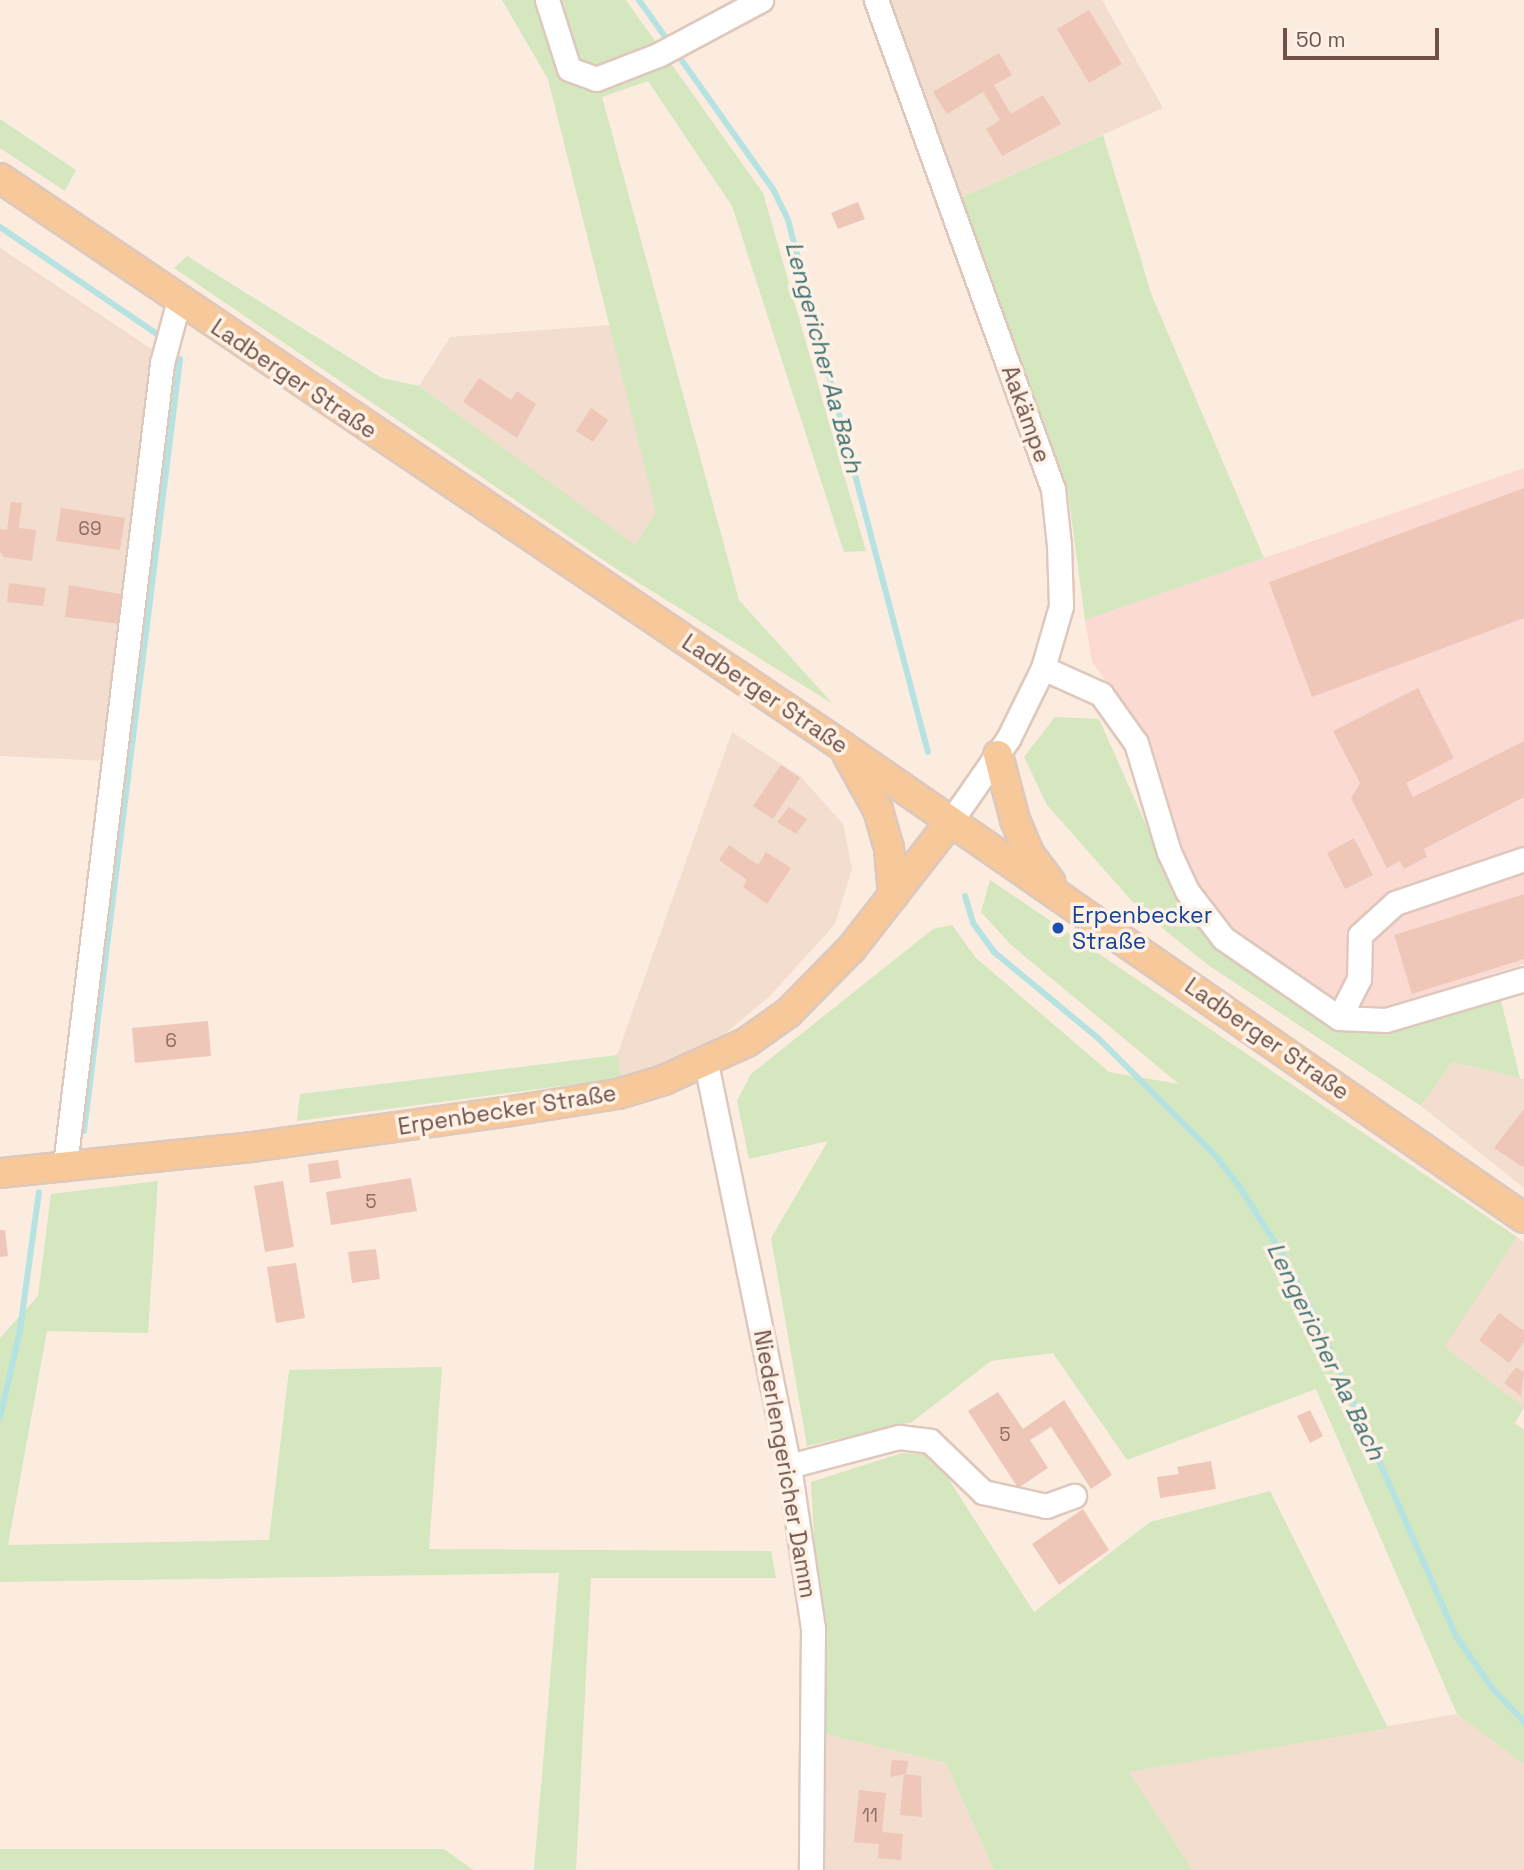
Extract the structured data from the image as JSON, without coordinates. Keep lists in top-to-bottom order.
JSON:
{
  "streets": {
    "main road": ["Ladberger Straße", "Erpenbecker Straße"],
    "street": ["Aakämpe", "Niederlengericher Damm"]
  },
  "crossings": [
    ["Ladberger Straße", "Aakämpe"],
    ["Ladberger Straße", "Erpenbecker Straße"],
    ["Aakämpe", "Erpenbecker Straße"],
    ["Erpenbecker Straße", "Niederlengericher Damm"]
  ],
  "water": ["Lengericher Aa Bach"],
  "places": ["Erpenbecker Straße"],
  "house_numbers": [
    "69",
    "6",
    "5",
    "5",
    "11"
  ],
  "scale_bar": "50 m"
}
